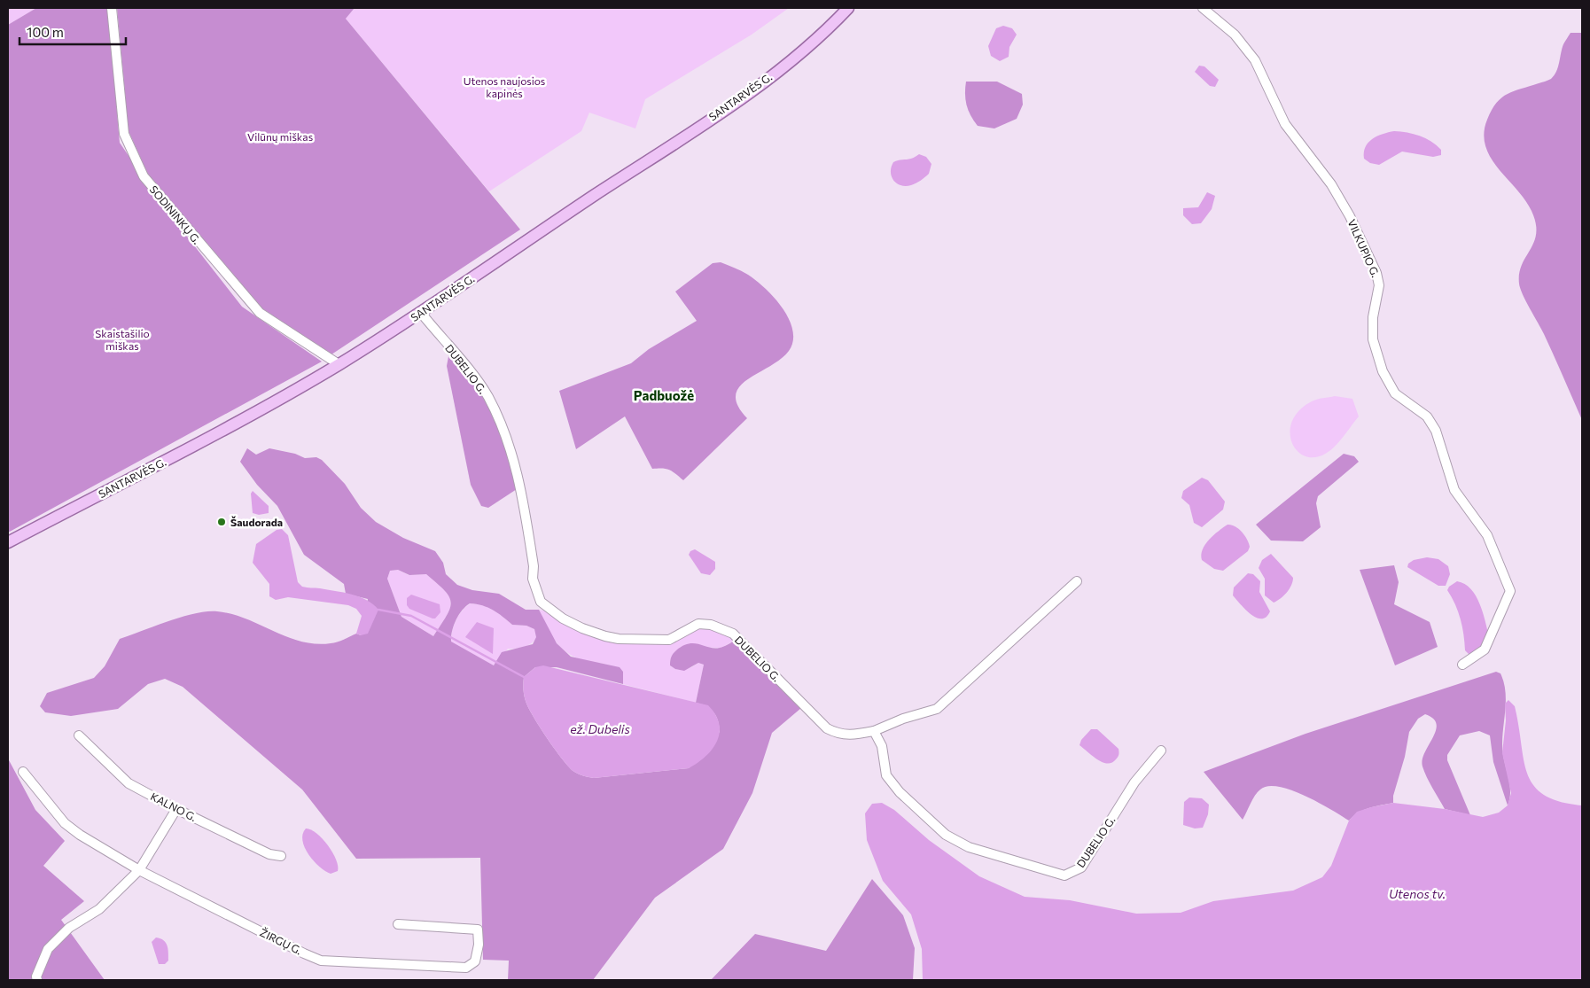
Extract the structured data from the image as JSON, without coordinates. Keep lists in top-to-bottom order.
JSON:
{
  "streets": {
    "main road": ["SANTARVĖS G."],
    "street": [
      "SODININKŲ G.",
      "VILKUPIO G.",
      "DUBELIO G.",
      "KALNO G.",
      "ŽIRGŲ G."
    ]
  },
  "crossings": [
    ["SANTARVĖS G.", "SODININKŲ G."],
    ["SANTARVĖS G.", "DUBELIO G."]
  ],
  "districts": ["Padbuožė"],
  "water": ["ež. Dubelis", "Utenos tv."],
  "parks": ["Utenos naujosios kapinės", "Vilūnų miškas", "Skaistašilio miškas"],
  "places": ["Šaudorada"],
  "scale_bar": "100 m"
}
